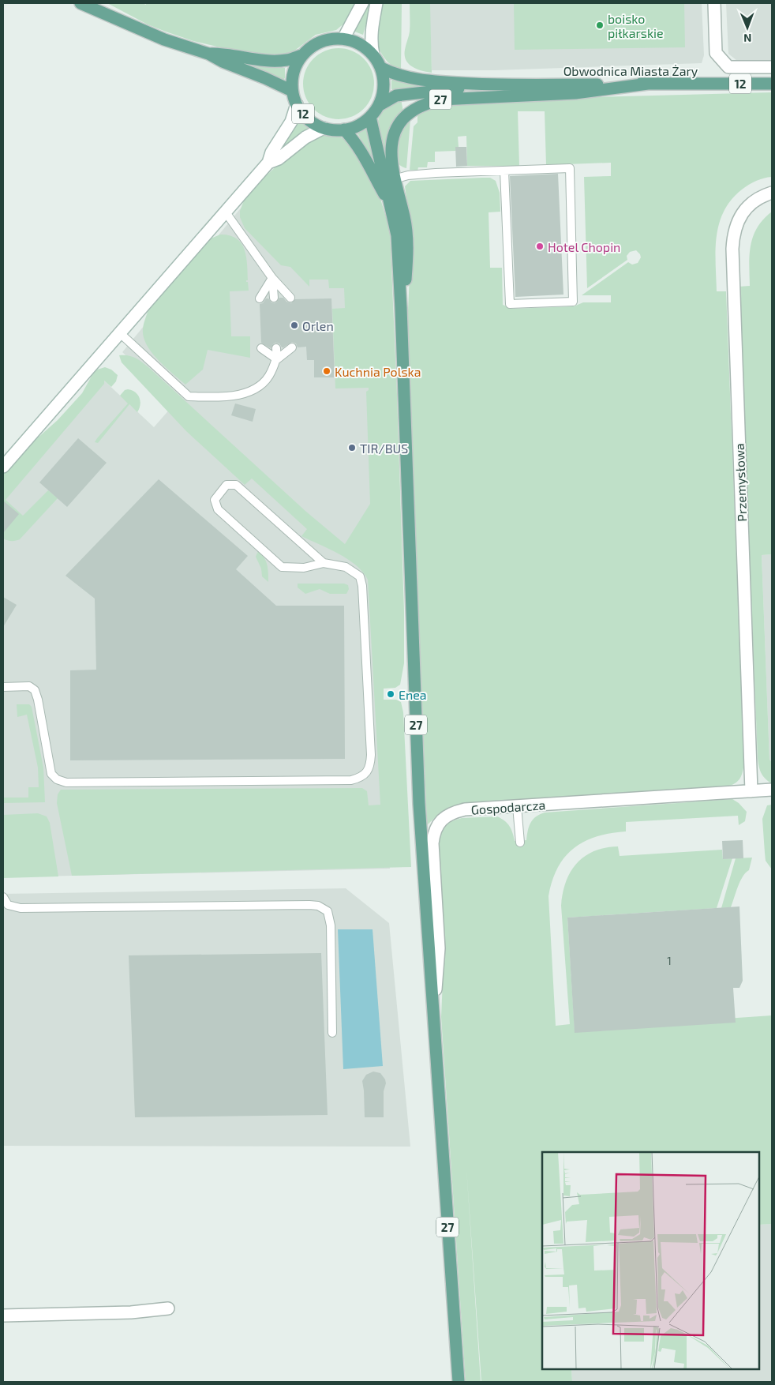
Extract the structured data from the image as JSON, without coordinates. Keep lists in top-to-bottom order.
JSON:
{
  "streets": {
    "main road": ["Obwodnica Miasta Żary", "12", "27"],
    "street": ["Przemysłowa", "Gospodarcza"]
  },
  "crossings": [
    ["Obwodnica Miasta Żary", "12"],
    ["Obwodnica Miasta Żary", "27"],
    ["12", "27"],
    ["27", "Gospodarcza"],
    ["Przemysłowa", "Gospodarcza"]
  ],
  "places": [
    "boisko piłkarskie",
    "Hotel Chopin",
    "Orlen",
    "Kuchnia Polska",
    "TIR/BUS",
    "Enea"
  ],
  "house_numbers": ["1"],
  "north": "bottom"
}
